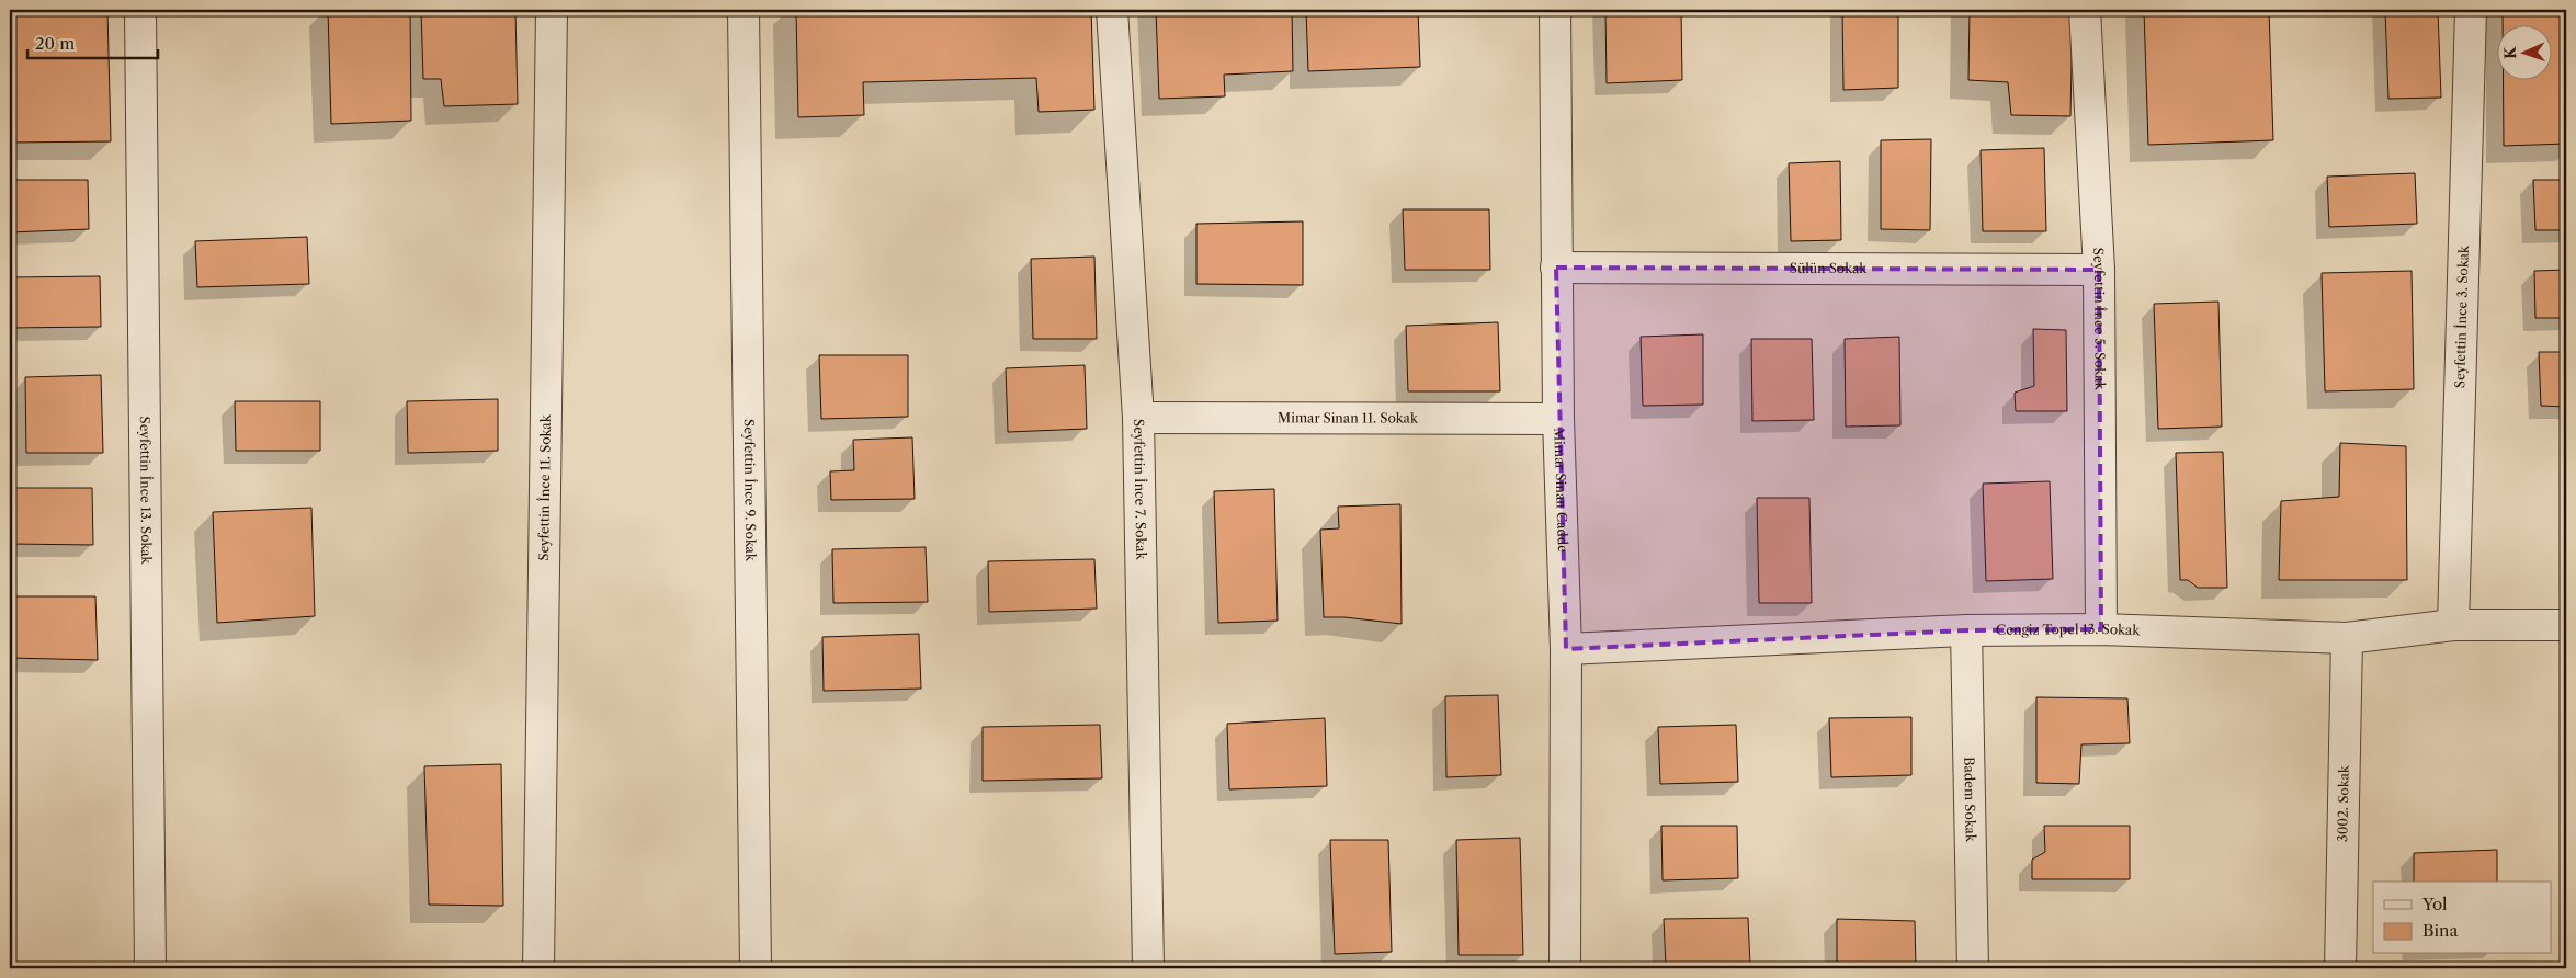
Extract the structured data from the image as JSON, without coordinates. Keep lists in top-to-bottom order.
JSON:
{
  "streets": {
    "street": [
      "Sülün Sokak",
      "Seyfettin İnce 3. Sokak",
      "Seyfettin İnce 5. Sokak",
      "Mimar Sinan 11. Sokak",
      "Seyfettin İnce 13. Sokak",
      "Seyfettin İnce 11. Sokak",
      "Seyfettin İnce 9. Sokak",
      "Seyfettin İnce 7. Sokak",
      "Mimar Sinan Cadde",
      "Cengiz Topel 13. Sokak",
      "Badem Sokak",
      "3002. Sokak"
    ]
  },
  "crossings": [
    ["Sülün Sokak", "Seyfettin İnce 5. Sokak"],
    ["Sülün Sokak", "Mimar Sinan Cadde"],
    ["Seyfettin İnce 3. Sokak", "Cengiz Topel 13. Sokak"],
    ["Seyfettin İnce 5. Sokak", "Cengiz Topel 13. Sokak"],
    ["Mimar Sinan 11. Sokak", "Seyfettin İnce 7. Sokak"],
    ["Mimar Sinan 11. Sokak", "Mimar Sinan Cadde"],
    ["Mimar Sinan Cadde", "Cengiz Topel 13. Sokak"],
    ["Cengiz Topel 13. Sokak", "Badem Sokak"],
    ["Cengiz Topel 13. Sokak", "3002. Sokak"]
  ],
  "legend": ["Yol", "Bina"],
  "scale_bar": "20 m",
  "north": "left"
}
